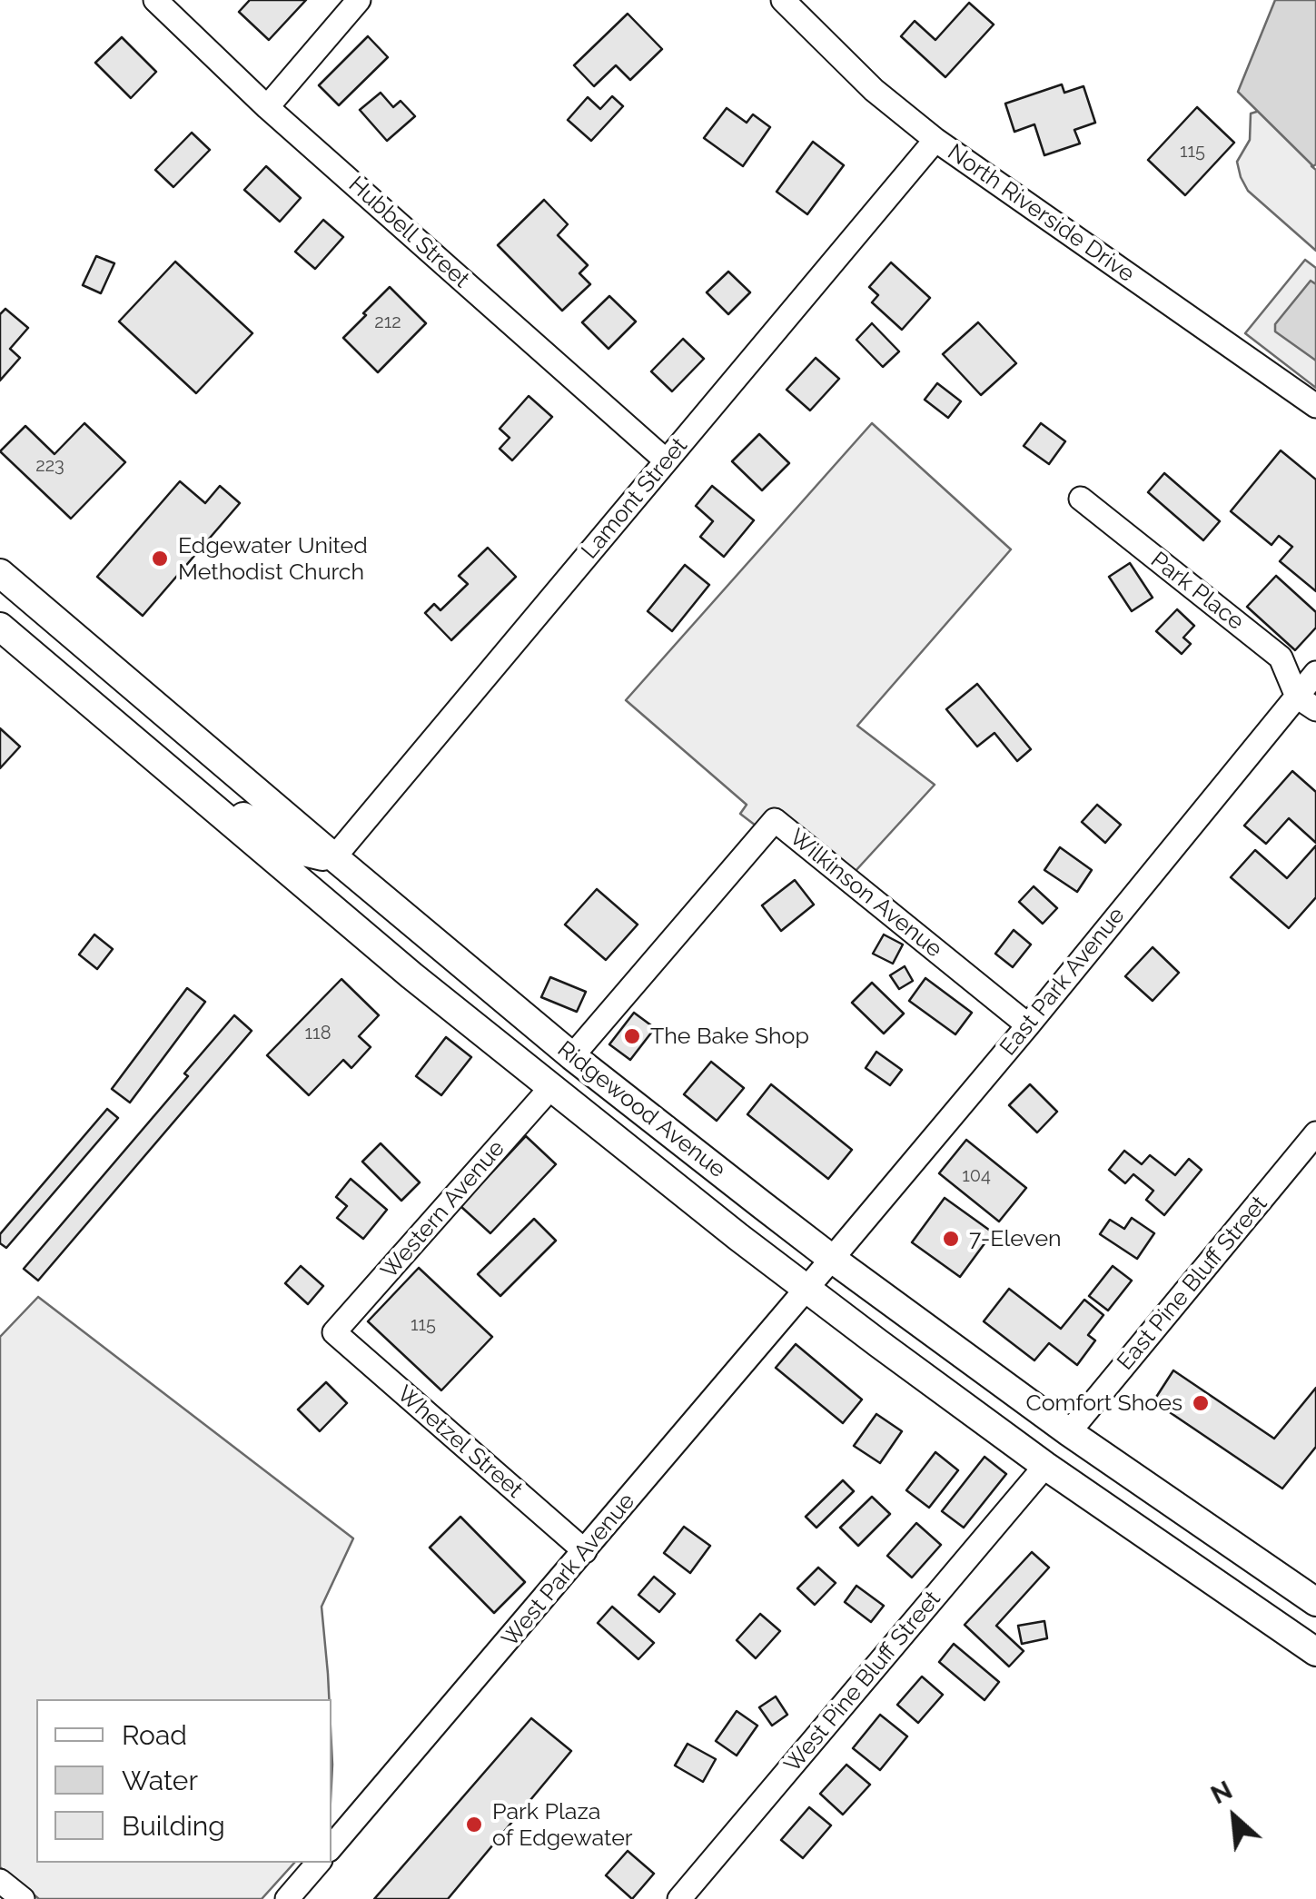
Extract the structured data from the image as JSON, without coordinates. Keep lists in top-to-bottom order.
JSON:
{
  "streets": {
    "main road": ["Ridgewood Avenue"],
    "street": [
      "North Riverside Drive",
      "Hubbell Street",
      "Lamont Street",
      "Park Place",
      "Wilkinson Avenue",
      "East Park Avenue",
      "Western Avenue",
      "East Pine Bluff Street",
      "Whetzel Street",
      "West Park Avenue",
      "West Pine Bluff Street"
    ]
  },
  "crossings": [
    ["North Riverside Drive", "Lamont Street"],
    ["Hubbell Street", "Lamont Street"],
    ["Lamont Street", "Ridgewood Avenue"],
    ["Park Place", "East Park Avenue"],
    ["Wilkinson Avenue", "East Park Avenue"],
    ["Wilkinson Avenue", "Ridgewood Avenue"],
    ["East Park Avenue", "Ridgewood Avenue"],
    ["East Park Avenue", "West Park Avenue"],
    ["Ridgewood Avenue", "Western Avenue"],
    ["Ridgewood Avenue", "East Pine Bluff Street"],
    ["Ridgewood Avenue", "West Park Avenue"],
    ["Ridgewood Avenue", "West Pine Bluff Street"],
    ["Western Avenue", "Whetzel Street"],
    ["Whetzel Street", "West Park Avenue"]
  ],
  "places": [
    "Edgewater United Methodist Church",
    "The Bake Shop",
    "7-Eleven",
    "Comfort Shoes",
    "Park Plaza of Edgewater"
  ],
  "house_numbers": [
    "115",
    "212",
    "223",
    "118",
    "104",
    "115"
  ],
  "legend": ["Road", "Water", "Building"],
  "north": "top left"
}
